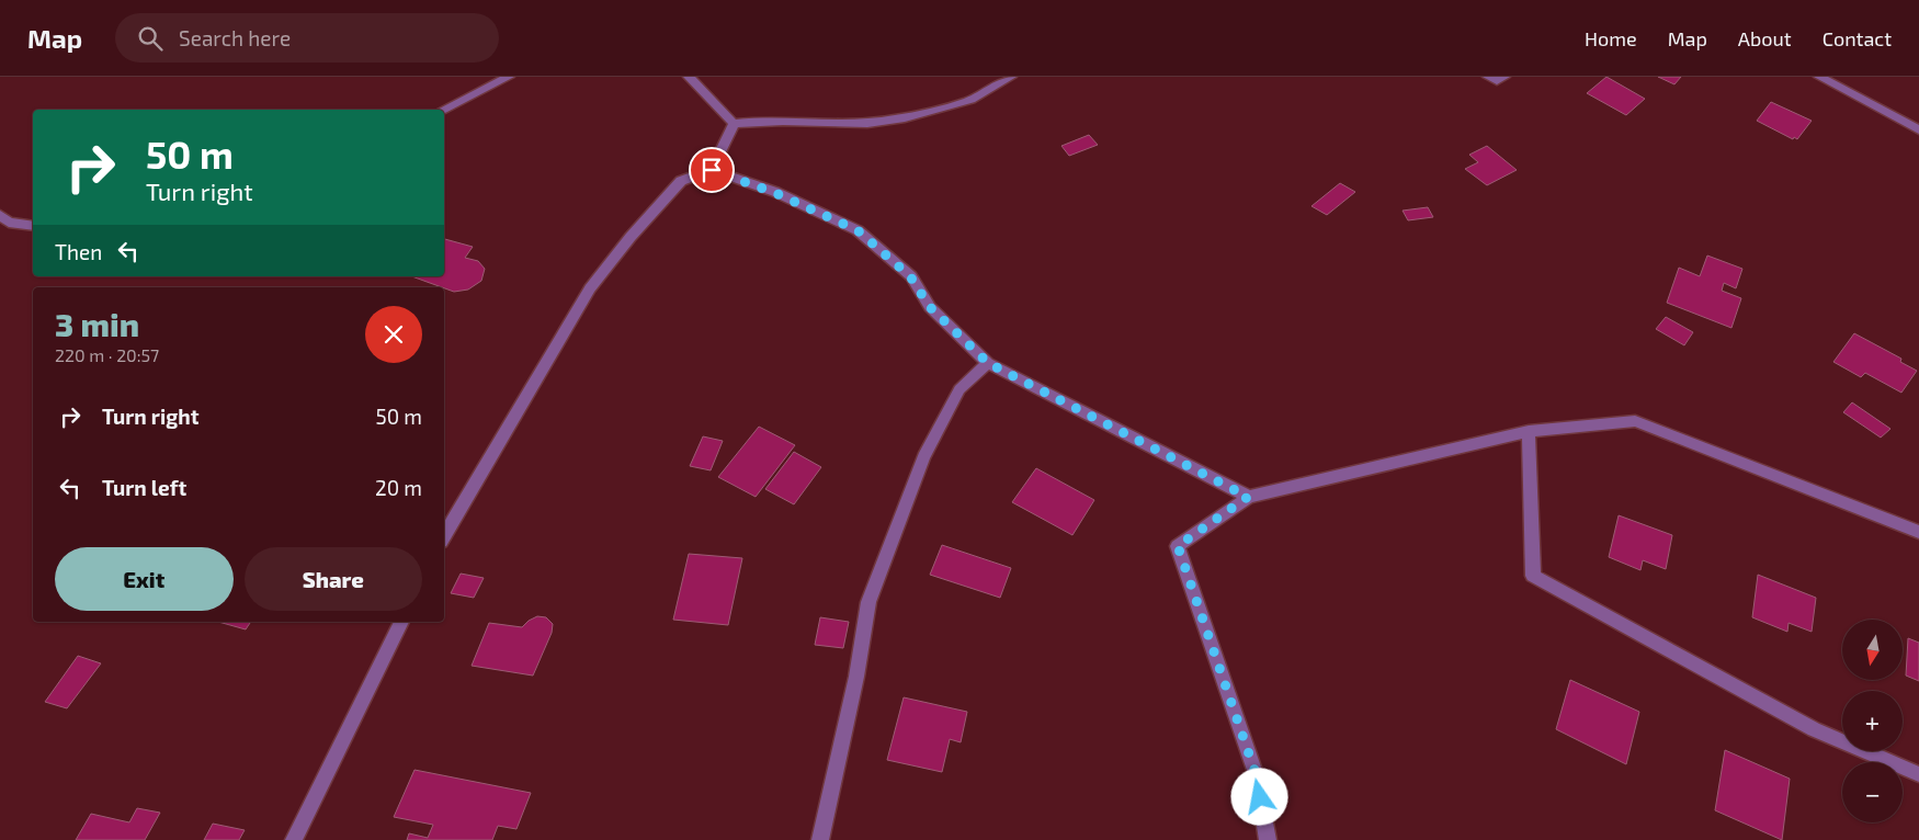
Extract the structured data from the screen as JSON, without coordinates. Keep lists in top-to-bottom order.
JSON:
{
  "north": "bottom",
  "page": {
    "header": "Map",
    "search": "Search here",
    "nav": [
      "Home",
      "Map",
      "About",
      "Contact"
    ],
    "turn": ["50 m", "Turn right"],
    "then": "Then",
    "heading": ["3 min", "220 m · 20:57"],
    "list": [
      {
        "name": "Turn right",
        "value": "50 m"
      },
      {
        "name": "Turn left",
        "value": "20 m"
      }
    ],
    "buttons": ["Exit", "Share"],
    "map_buttons": ["+", "−"]
  }
}
